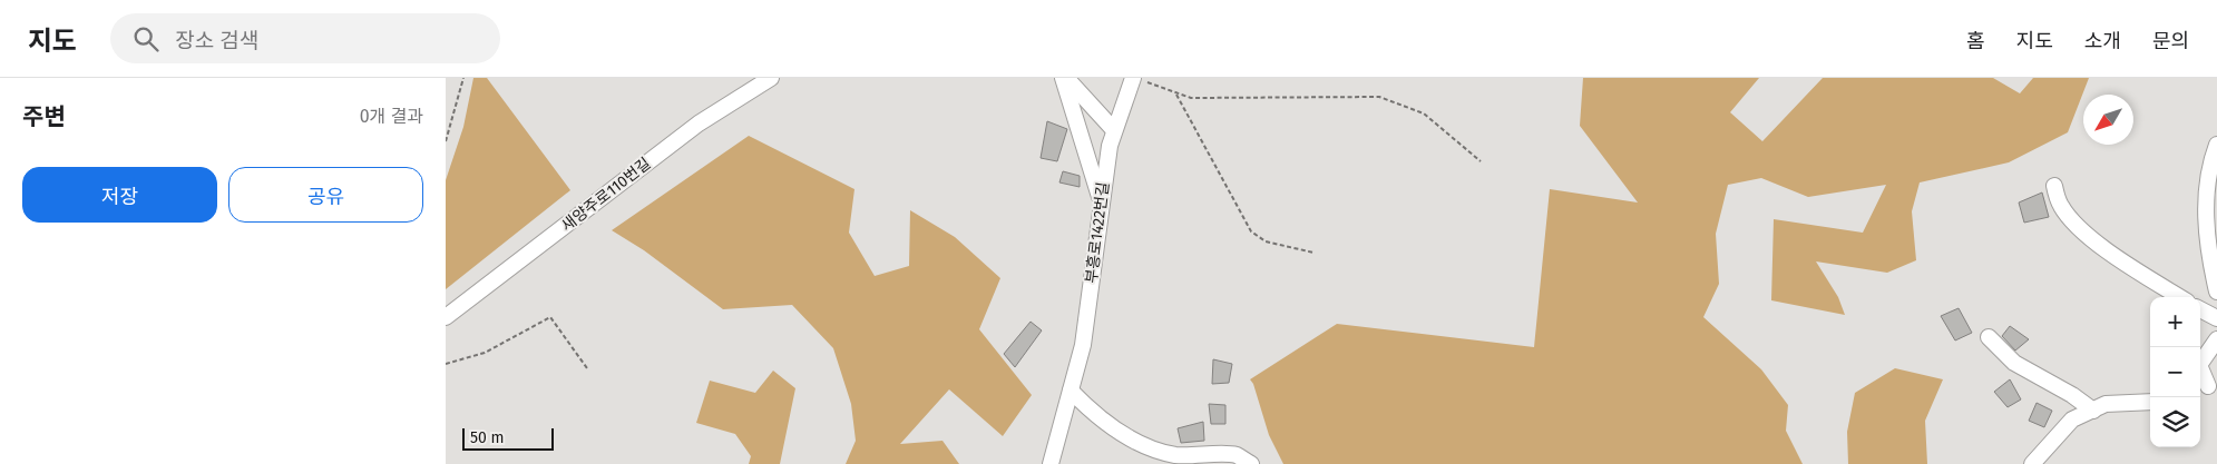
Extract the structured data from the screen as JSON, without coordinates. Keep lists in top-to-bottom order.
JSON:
{
  "streets": {
    "street": ["새양주로110번길", "부흥로1422번길"]
  },
  "scale_bar": "50 m",
  "north": "bottom left",
  "page": {
    "header": "지도",
    "search": "장소 검색",
    "nav": [
      "홈",
      "지도",
      "소개",
      "문의"
    ],
    "heading": ["주변", "0개 결과"],
    "buttons": ["저장", "공유"],
    "map_buttons": ["+", "−"],
    "scale": "50 m"
  }
}
